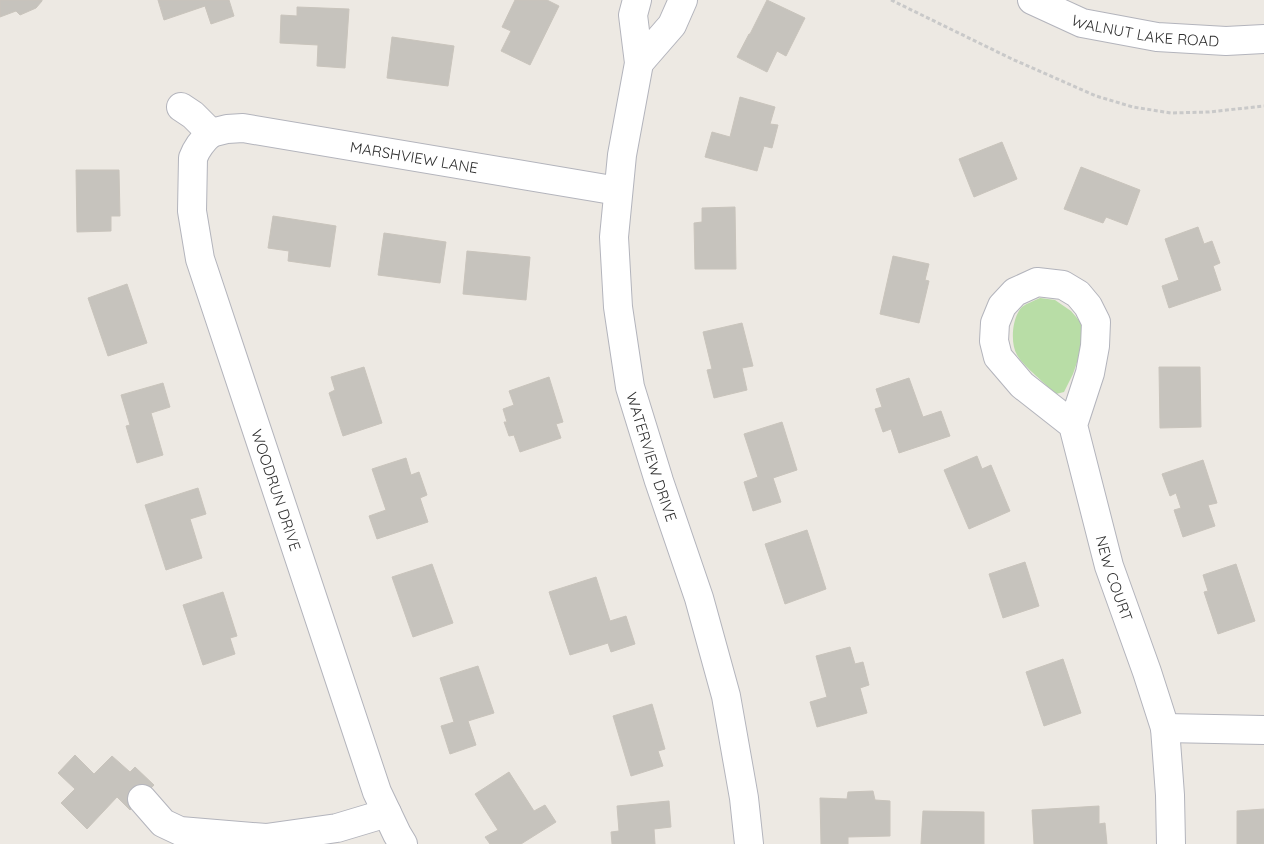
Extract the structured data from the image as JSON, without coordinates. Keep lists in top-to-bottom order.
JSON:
{
  "streets": {
    "street": [
      "WALNUT LAKE ROAD",
      "MARSHVIEW LANE",
      "WATERVIEW DRIVE",
      "WOODRUN DRIVE",
      "NEW COURT"
    ]
  },
  "crossings": [
    ["MARSHVIEW LANE", "WATERVIEW DRIVE"],
    ["MARSHVIEW LANE", "WOODRUN DRIVE"]
  ]
}
